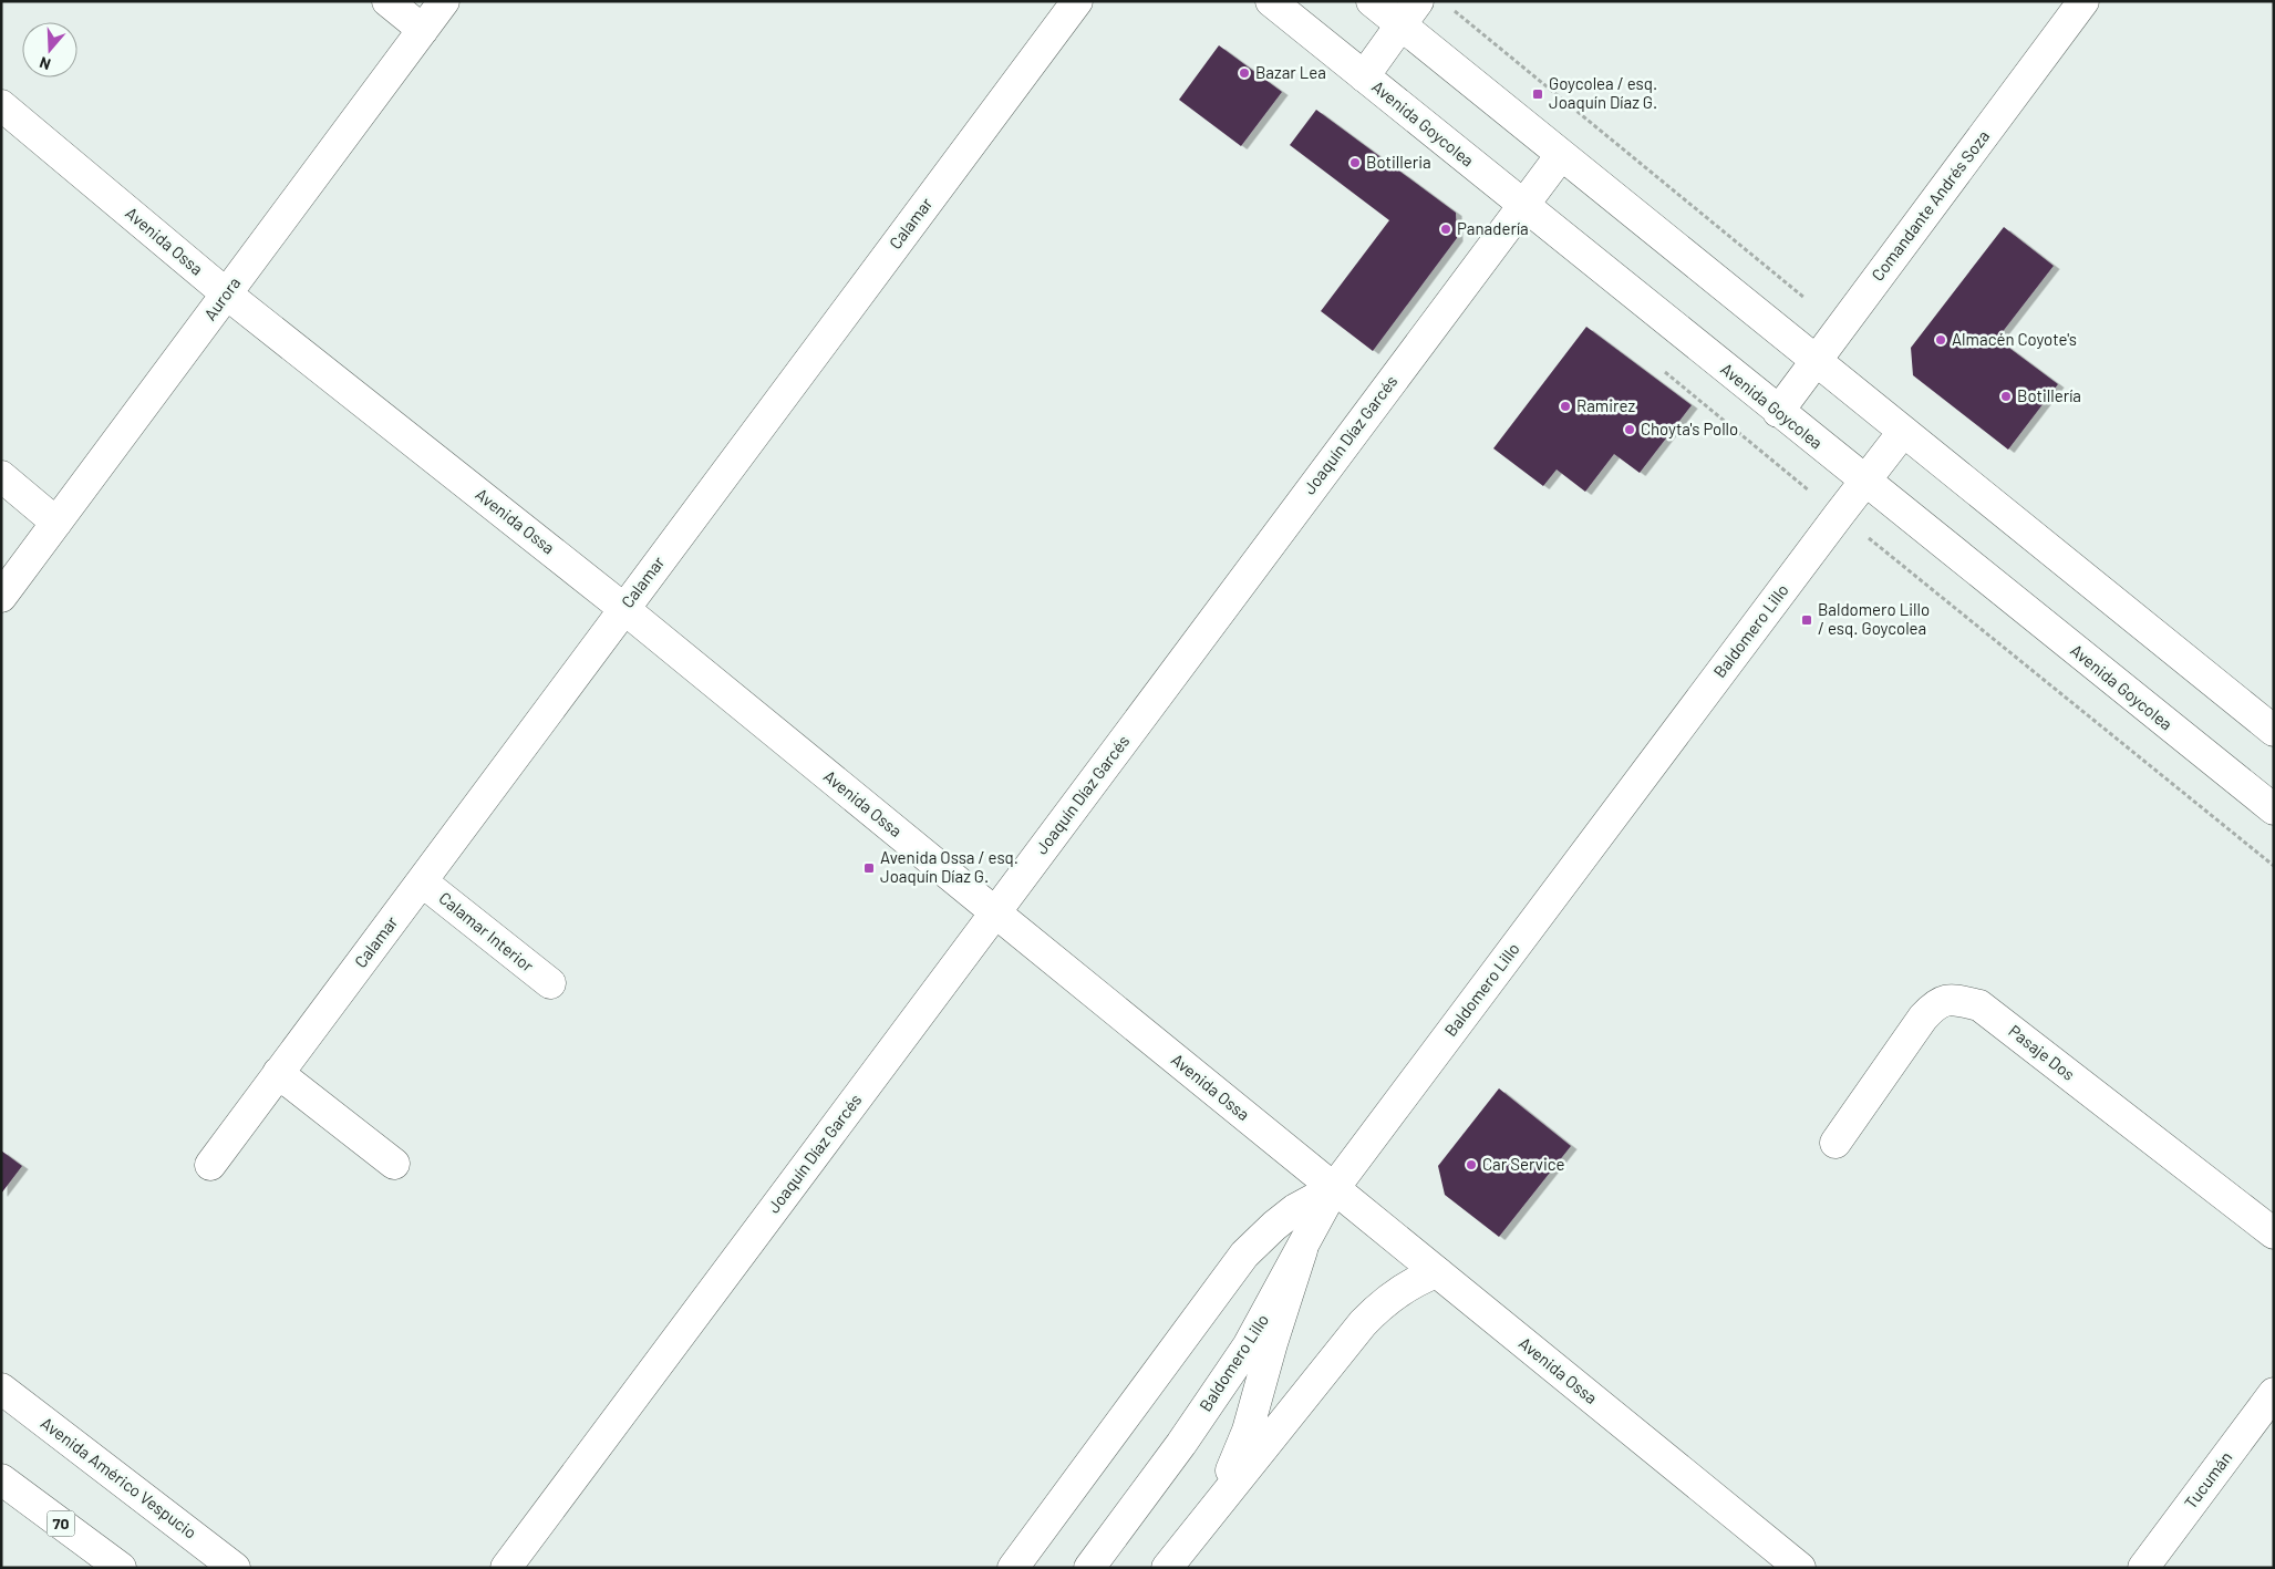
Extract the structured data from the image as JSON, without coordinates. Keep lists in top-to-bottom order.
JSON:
{
  "streets": {
    "main road": [
      "Avenida Goycolea",
      "Comandante Andrés Soza",
      "Calamar",
      "Avenida Ossa",
      "Aurora",
      "Joaquín Díaz Garcés",
      "Baldomero Lillo",
      "Calamar Interior",
      "Pasaje Dos",
      "Avenida Américo Vespucio",
      "Tucumán",
      "70"
    ]
  },
  "crossings": [
    ["Avenida Goycolea", "Comandante Andrés Soza"],
    ["Avenida Goycolea", "Joaquín Díaz Garcés"],
    ["Avenida Goycolea", "Baldomero Lillo"],
    ["Calamar", "Avenida Ossa"],
    ["Calamar", "Calamar Interior"],
    ["Avenida Ossa", "Aurora"],
    ["Avenida Ossa", "Joaquín Díaz Garcés"],
    ["Avenida Ossa", "Baldomero Lillo"]
  ],
  "places": {
    "other": [
      "Bazar Lea",
      "Botilleria",
      "Panadería",
      "Almacén Coyote's",
      "Botillería",
      "Ramirez",
      "Choyta's Pollo",
      "Car Service"
    ],
    "transit": ["Goycolea / esq. Joaquín Díaz G.", "Baldomero Lillo / esq. Goycolea", "Avenida Ossa / esq. Joaquín Díaz G."]
  },
  "north": "bottom"
}
